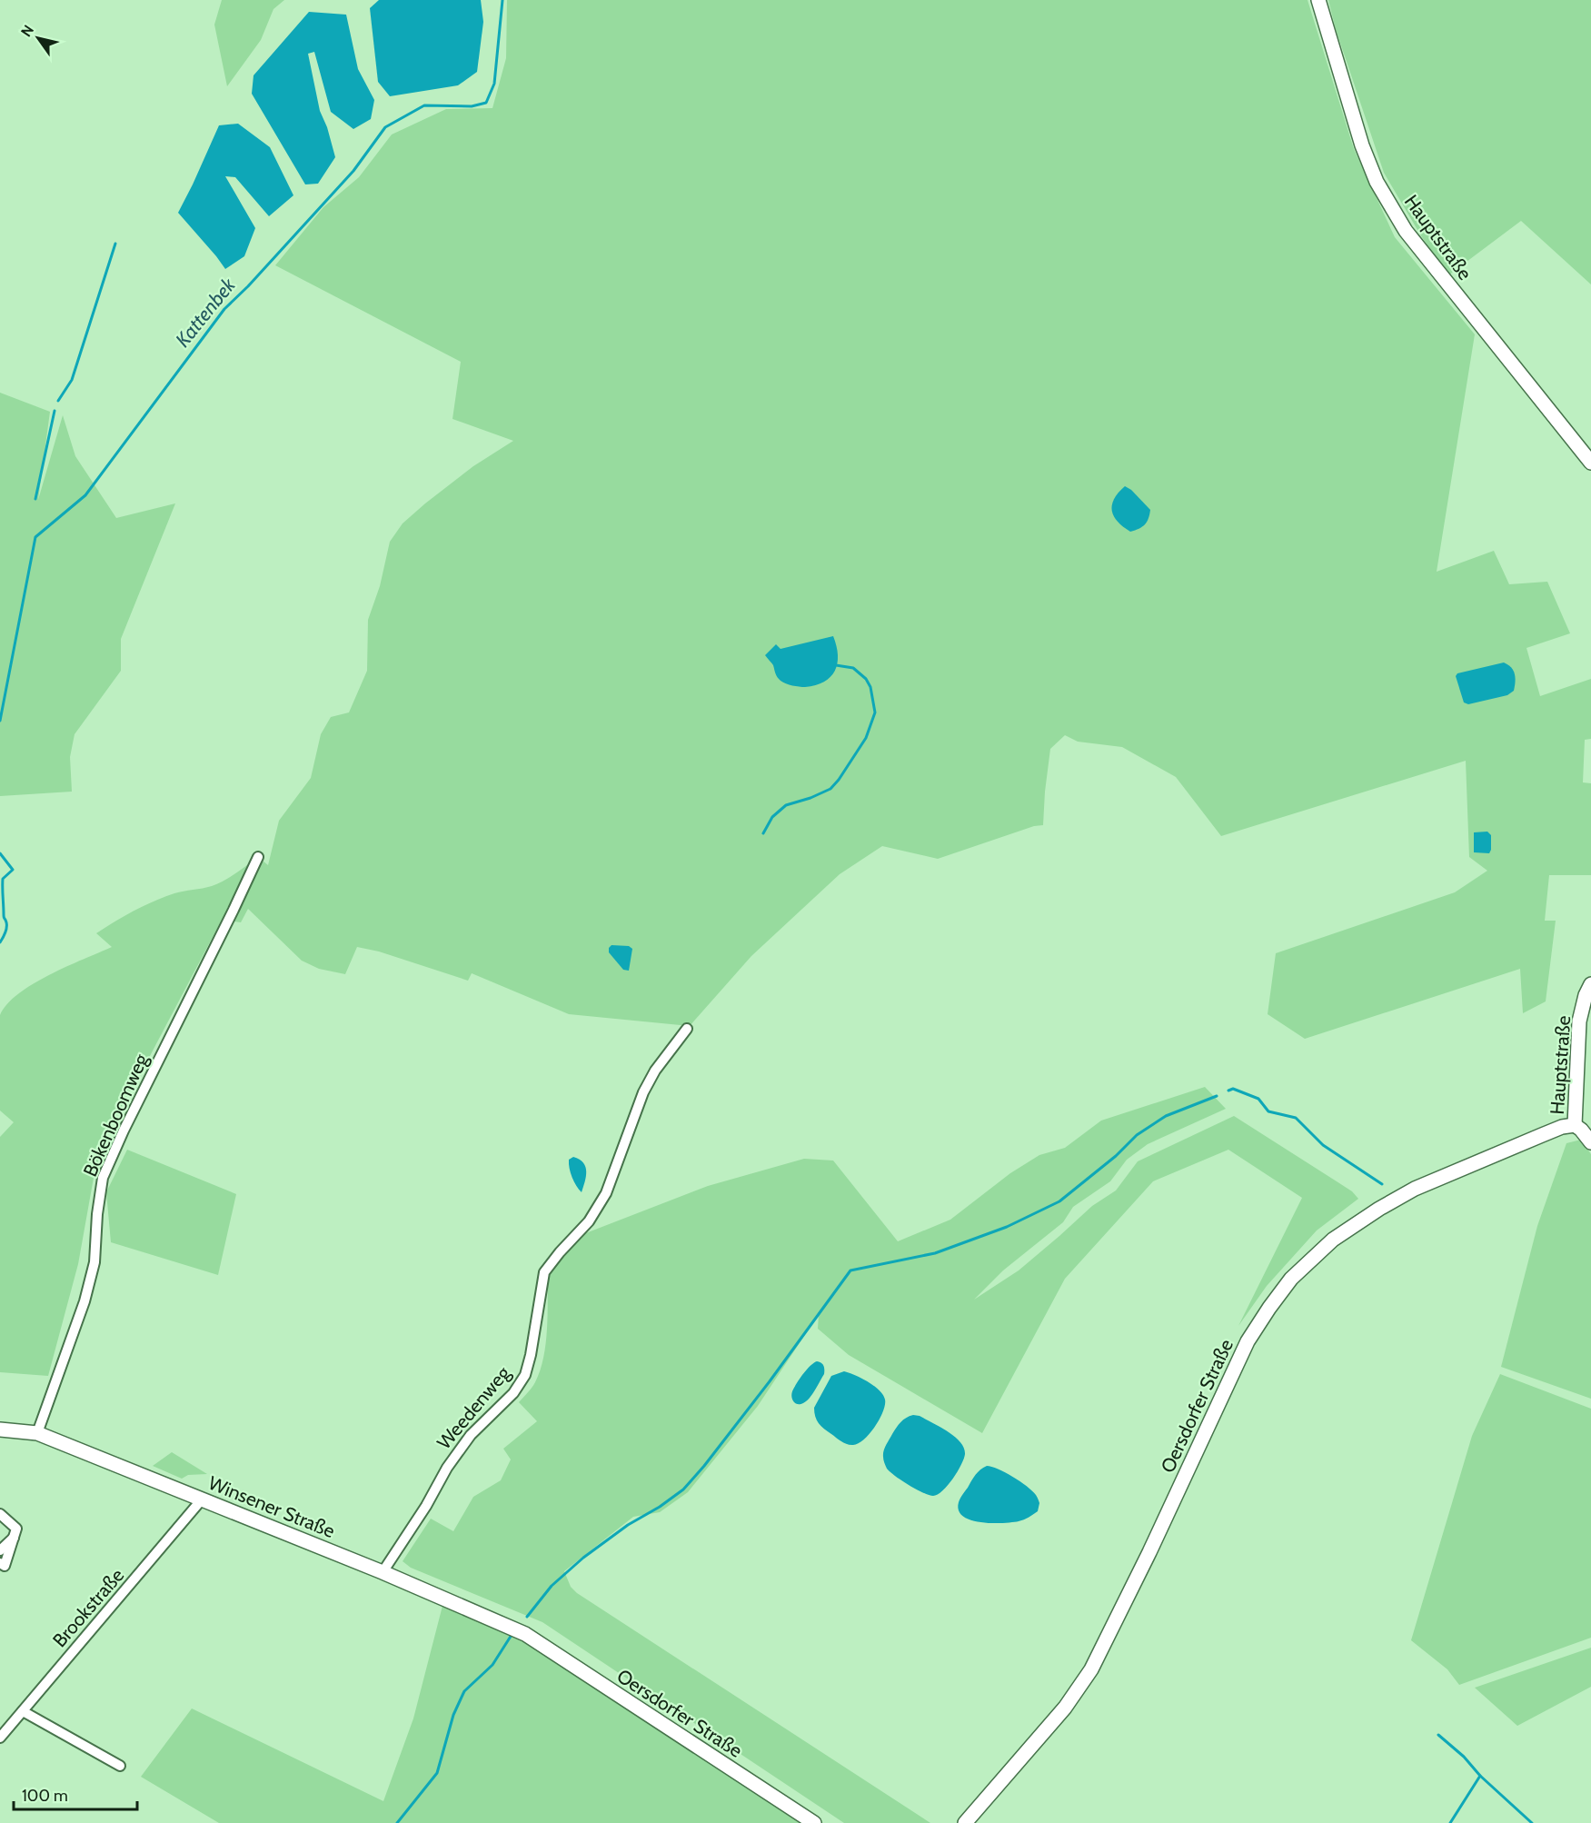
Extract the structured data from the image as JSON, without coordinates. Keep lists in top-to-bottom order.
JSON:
{
  "streets": {
    "street": [
      "Hauptstraße",
      "Bökenboomweg",
      "Oersdorfer Straße",
      "Weedenweg",
      "Winsener Straße",
      "Brookstraße"
    ]
  },
  "crossings": [
    ["Hauptstraße", "Oersdorfer Straße"],
    ["Bökenboomweg", "Winsener Straße"],
    ["Oersdorfer Straße", "Winsener Straße"],
    ["Weedenweg", "Winsener Straße"],
    ["Winsener Straße", "Brookstraße"]
  ],
  "water": ["Kattenbek"],
  "scale_bar": "100 m",
  "north": "top left"
}
